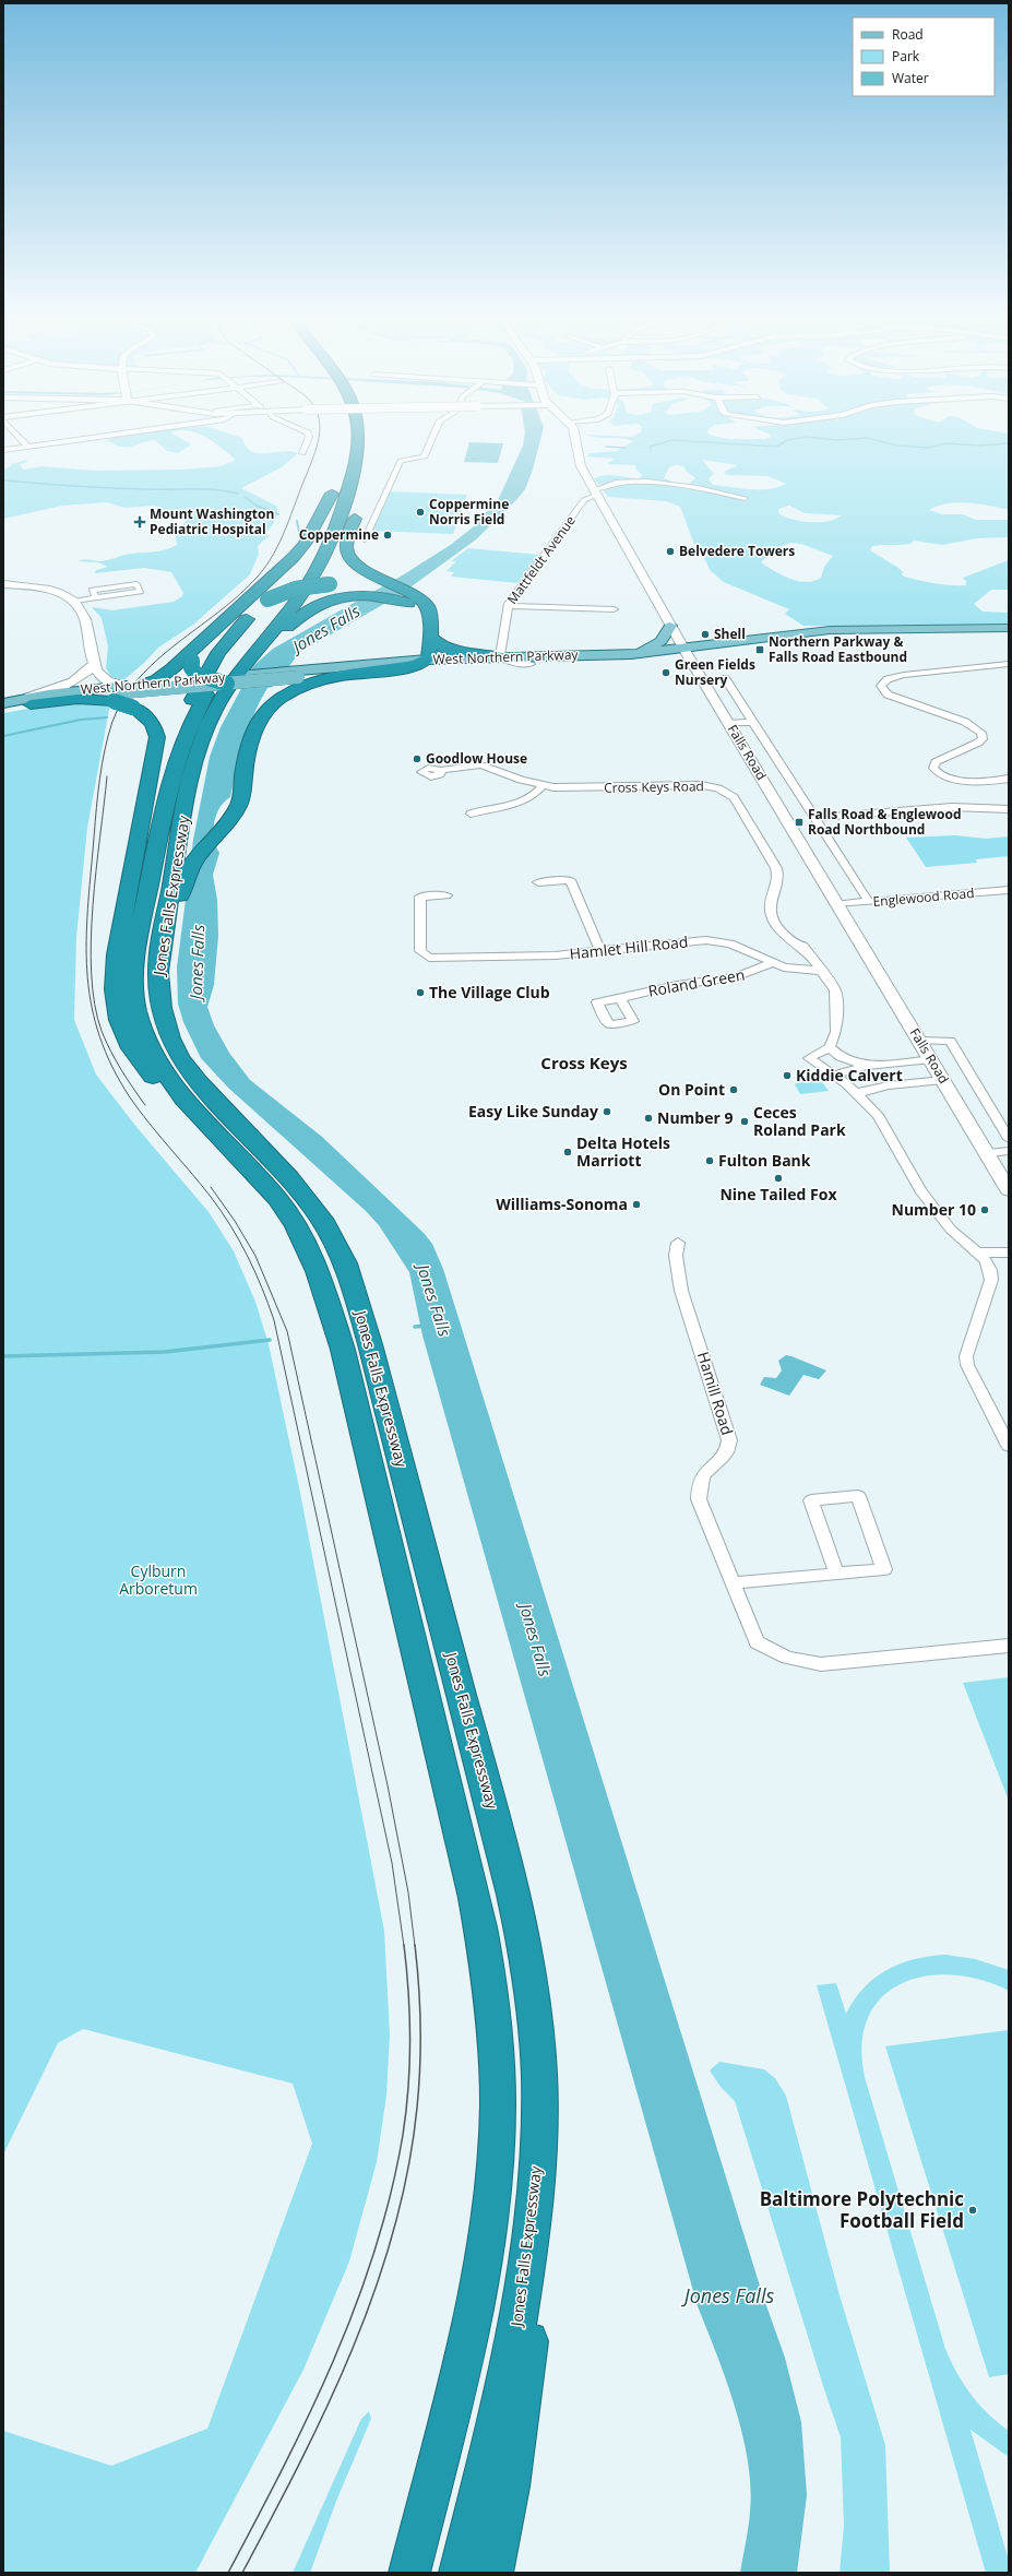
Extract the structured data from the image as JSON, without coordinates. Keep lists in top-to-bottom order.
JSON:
{
  "streets": {
    "highway": ["Jones Falls Expressway"],
    "main road": ["West Northern Parkway", "Falls Road"],
    "street": [
      "Mattfeldt Avenue",
      "Cross Keys Road",
      "Englewood Road",
      "Hamlet Hill Road",
      "Roland Green",
      "Hamill Road"
    ]
  },
  "crossings": [
    ["Mattfeldt Avenue", "West Northern Parkway"],
    ["Mattfeldt Avenue", "Falls Road"],
    ["West Northern Parkway", "Falls Road"],
    ["Falls Road", "Englewood Road"],
    ["Cross Keys Road", "Hamlet Hill Road"],
    ["Hamlet Hill Road", "Roland Green"]
  ],
  "districts": ["Cross Keys"],
  "water": ["Jones Falls"],
  "parks": ["Cylburn Arboretum"],
  "places": {
    "other": [
      "Coppermine Norris Field",
      "Coppermine",
      "Belvedere Towers",
      "Shell",
      "Green Fields Nursery",
      "Goodlow House",
      "The Village Club",
      "Kiddie Calvert",
      "On Point",
      "Easy Like Sunday",
      "Number 9",
      "Ceces Roland Park",
      "Delta Hotels Marriott",
      "Fulton Bank",
      "Nine Tailed Fox",
      "Williams-Sonoma",
      "Number 10",
      "Baltimore Polytechnic Football Field"
    ],
    "health": ["Mount Washington Pediatric Hospital"],
    "transit": ["Northern Parkway & Falls Road Eastbound", "Falls Road & Englewood Road Northbound"]
  },
  "legend": ["Road", "Park", "Water"]
}
